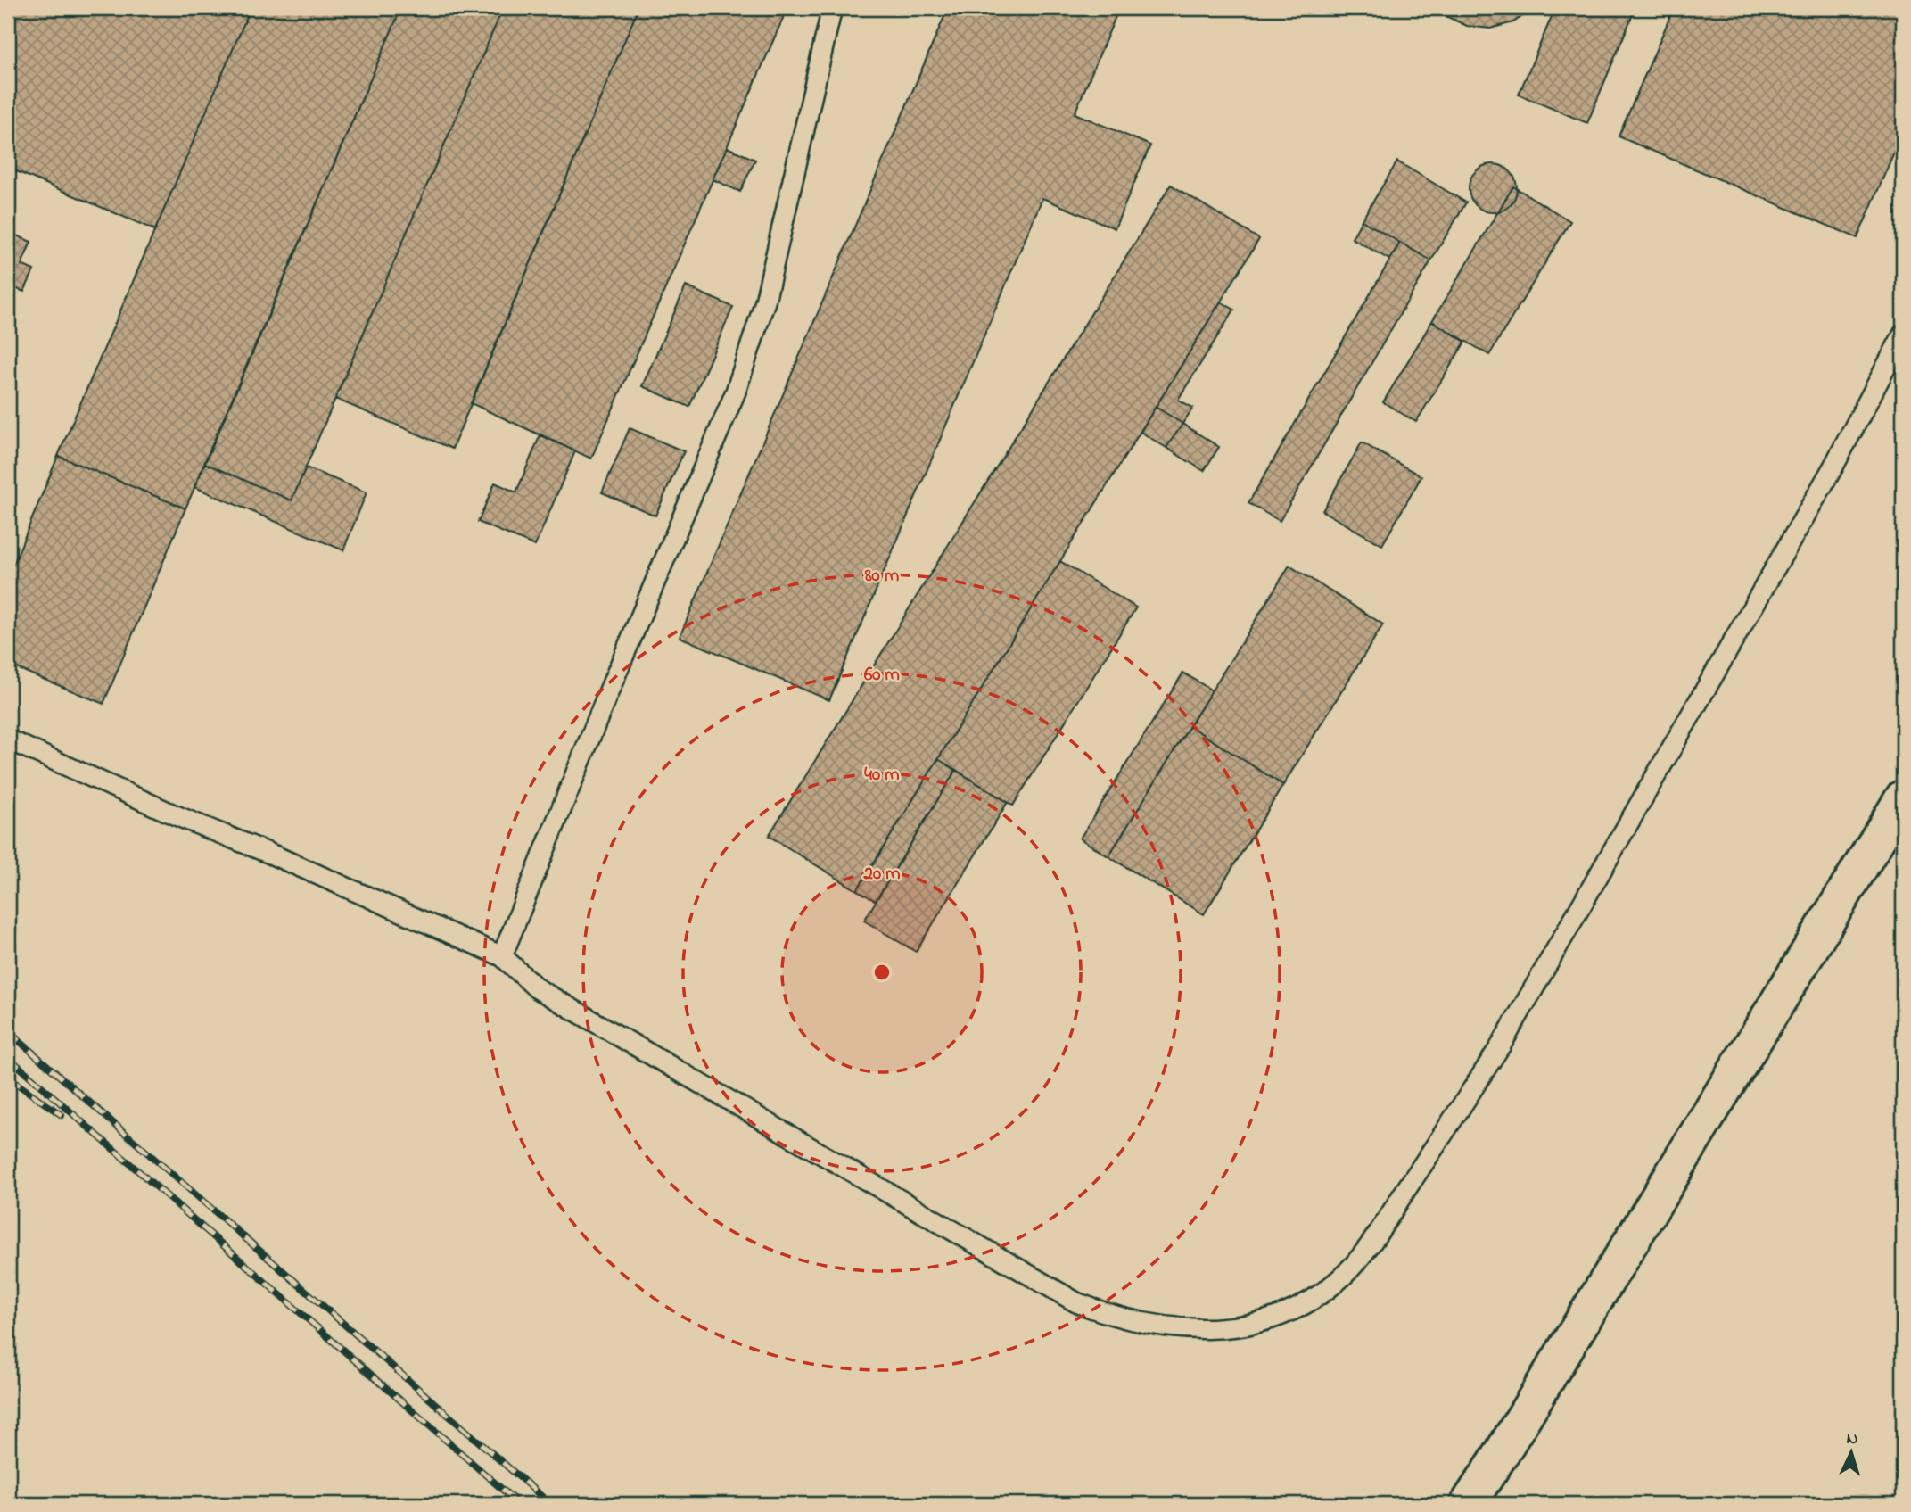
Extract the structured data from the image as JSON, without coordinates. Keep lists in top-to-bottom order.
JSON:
{
  "north": "top",
  "rings": [
    "80 m",
    "60 m",
    "40 m",
    "20 m"
  ]
}
